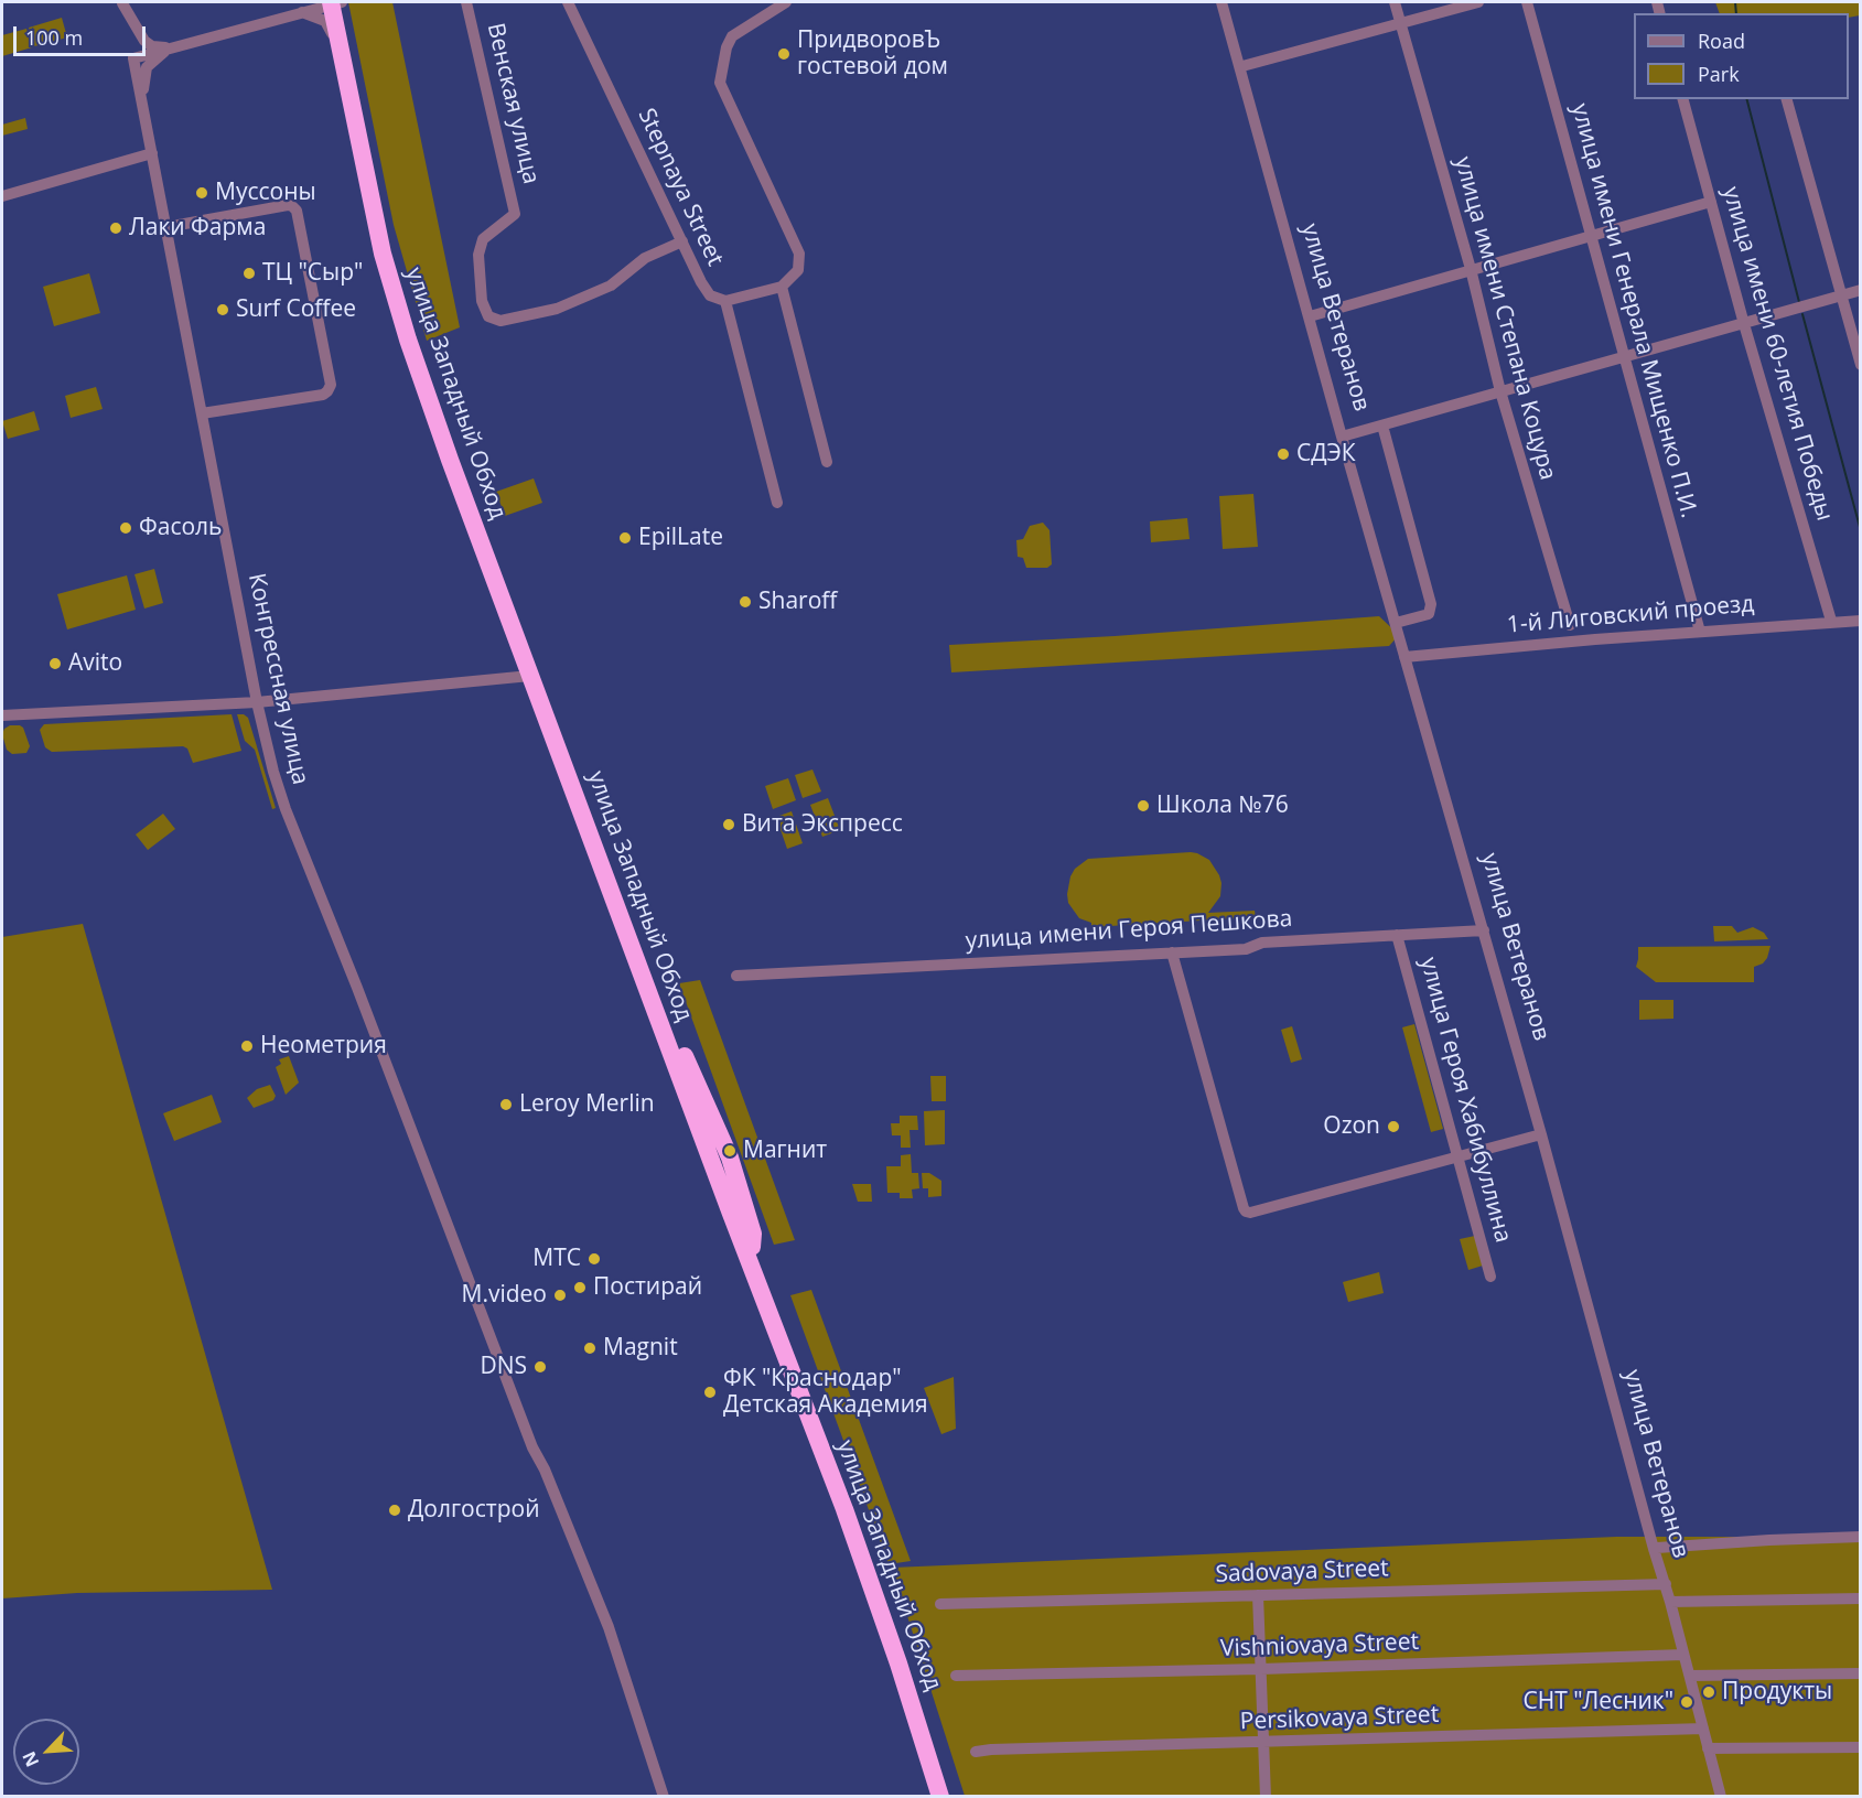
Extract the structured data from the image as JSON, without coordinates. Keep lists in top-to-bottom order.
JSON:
{
  "streets": {
    "highway": ["улица Западный Обход"],
    "street": [
      "Венская улица",
      "Stepnaya Street",
      "улица имени Генерала Мищенко П.И.",
      "улица Ветеранов",
      "улица имени Степана Коцура",
      "улица имени 60-летия Победы",
      "1-й Лиговский проезд",
      "Конгрессная улица",
      "улица имени Героя Пешкова",
      "улица Героя Хабибуллина",
      "Sadovaya Street",
      "Vishniovaya Street",
      "Persikovaya Street"
    ]
  },
  "crossings": [
    ["Венская улица", "Stepnaya Street"],
    ["улица имени Генерала Мищенко П.И.", "1-й Лиговский проезд"],
    ["улица Ветеранов", "1-й Лиговский проезд"],
    ["улица Ветеранов", "улица имени Героя Пешкова"],
    ["улица Ветеранов", "Sadovaya Street"],
    ["улица имени 60-летия Победы", "1-й Лиговский проезд"],
    ["улица имени Героя Пешкова", "улица Героя Хабибуллина"]
  ],
  "places": [
    "ПридворовЪ гостевой дом",
    "Муссоны",
    "Лаки Фарма",
    "ТЦ \"Сыр\"",
    "Surf Coffee",
    "СДЭК",
    "Фасоль",
    "EpilLate",
    "Sharoff",
    "Avito",
    "Школа №76",
    "Вита Экспресс",
    "Неометрия",
    "Leroy Merlin",
    "Ozon",
    "Магнит",
    "МТС",
    "Постирай",
    "M.video",
    "Magnit",
    "DNS",
    "ФК \"Краснодар\" Детская Академия",
    "Долгострой",
    "Продукты",
    "СНТ \"Лесник\""
  ],
  "legend": ["Road", "Park"],
  "scale_bar": "100 m",
  "north": "bottom left"
}
